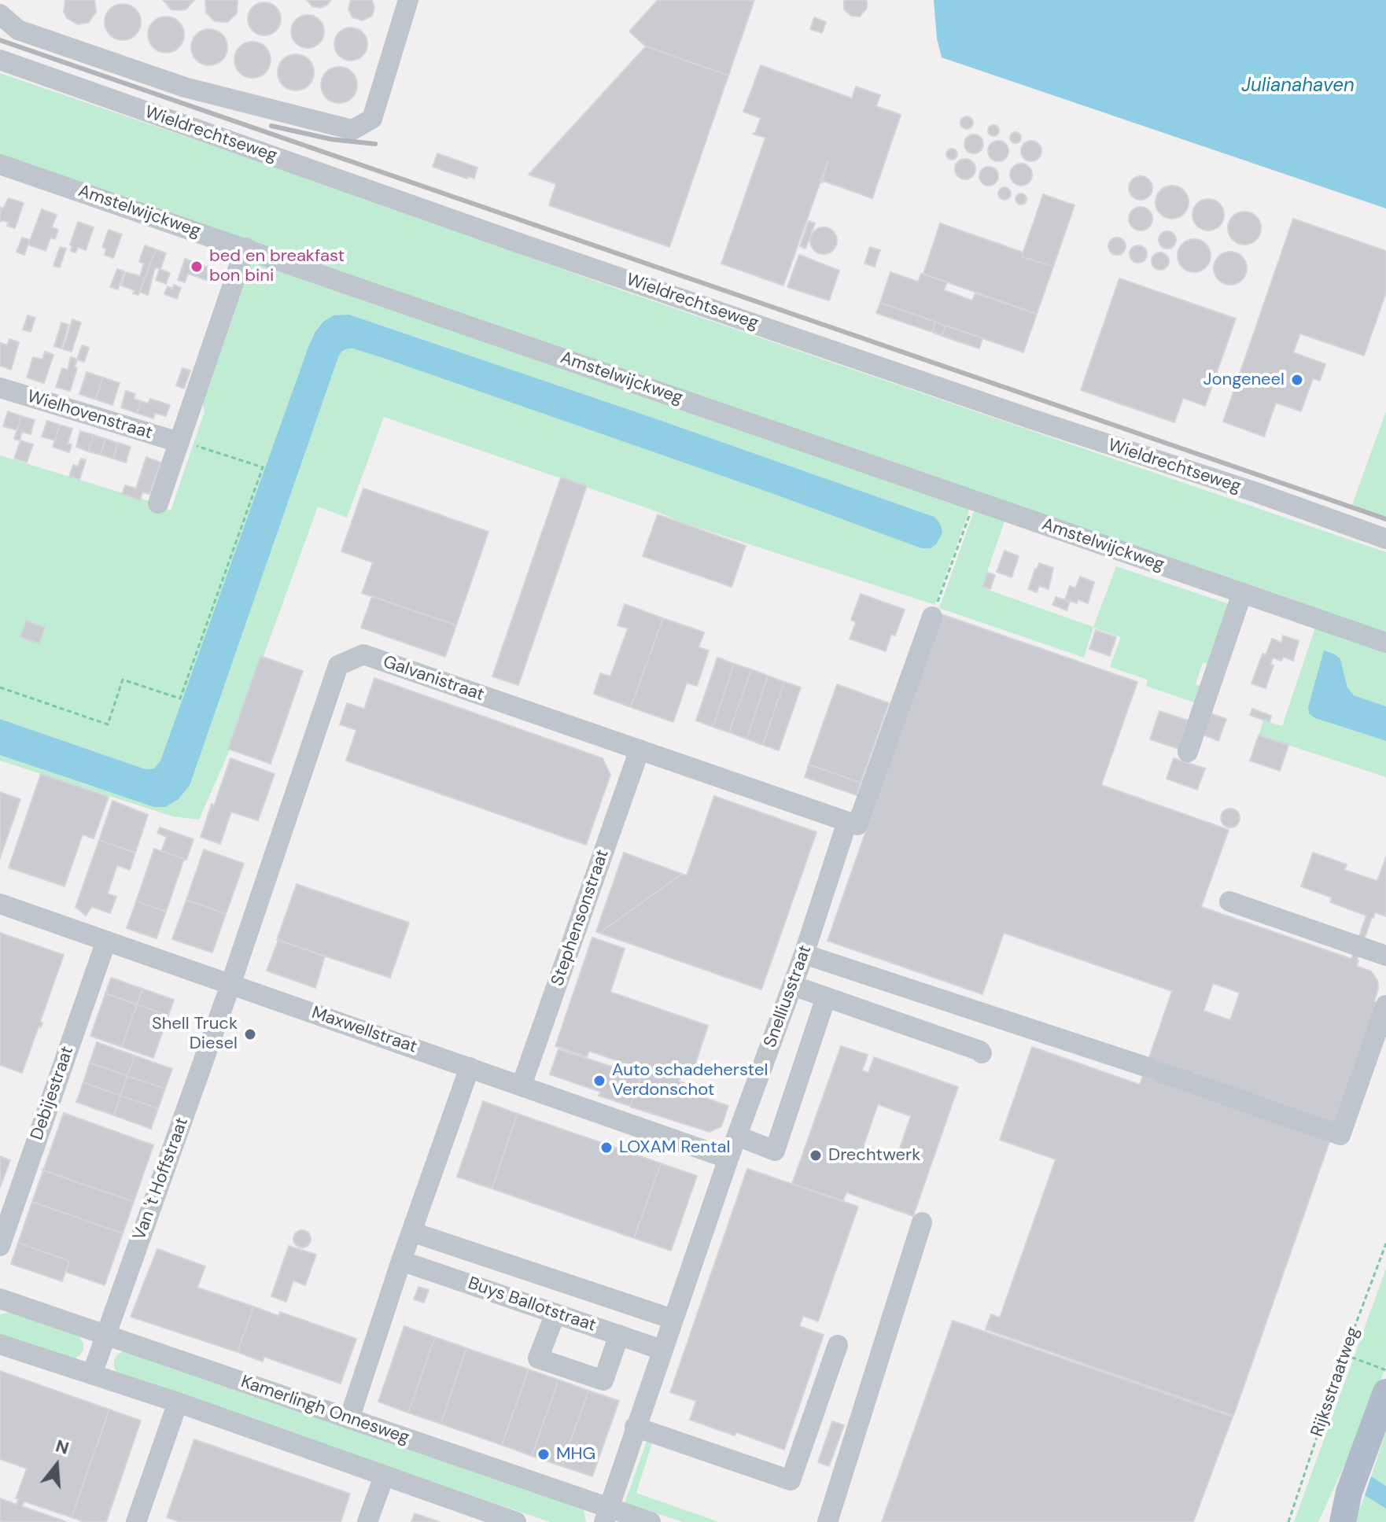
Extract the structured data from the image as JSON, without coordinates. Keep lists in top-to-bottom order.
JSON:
{
  "streets": {
    "street": [
      "Wieldrechtseweg",
      "Amstelwijckweg",
      "Wielhovenstraat",
      "Galvanistraat",
      "Stephensonstraat",
      "Snelliusstraat",
      "Maxwellstraat",
      "Debijestraat",
      "Van 't Hoffstraat",
      "Buys Ballotstraat",
      "Kamerlingh Onnesweg"
    ],
    "path": ["Rijksstraatweg"]
  },
  "crossings": [
    ["Galvanistraat", "Stephensonstraat"],
    ["Galvanistraat", "Snelliusstraat"],
    ["Galvanistraat", "Maxwellstraat"],
    ["Galvanistraat", "Van 't Hoffstraat"],
    ["Stephensonstraat", "Maxwellstraat"],
    ["Snelliusstraat", "Maxwellstraat"],
    ["Snelliusstraat", "Buys Ballotstraat"],
    ["Snelliusstraat", "Kamerlingh Onnesweg"],
    ["Maxwellstraat", "Debijestraat"],
    ["Maxwellstraat", "Van 't Hoffstraat"],
    ["Van 't Hoffstraat", "Kamerlingh Onnesweg"]
  ],
  "water": ["Julianahaven"],
  "places": [
    "bed en breakfast bon bini",
    "Jongeneel",
    "Shell Truck Diesel",
    "Auto schadeherstel Verdonschot",
    "LOXAM Rental",
    "Drechtwerk",
    "MHG"
  ],
  "north": "top"
}
